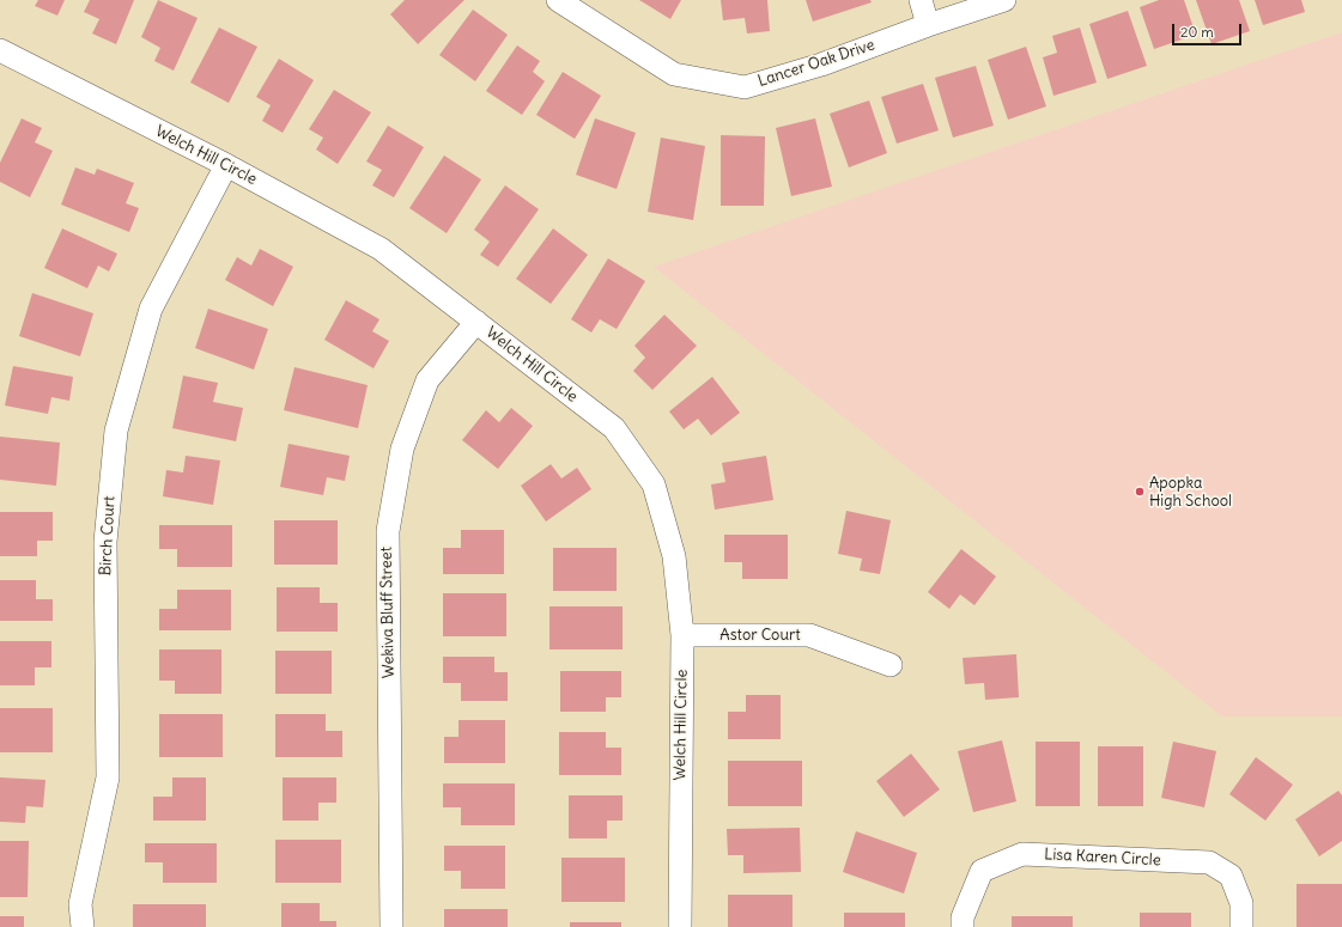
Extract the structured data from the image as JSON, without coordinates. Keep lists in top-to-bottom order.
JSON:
{
  "streets": {
    "street": [
      "Lancer Oak Drive",
      "Welch Hill Circle",
      "Birch Court",
      "Wekiva Bluff Street",
      "Astor Court",
      "Lisa Karen Circle"
    ]
  },
  "crossings": [
    ["Welch Hill Circle", "Birch Court"],
    ["Welch Hill Circle", "Wekiva Bluff Street"],
    ["Welch Hill Circle", "Astor Court"]
  ],
  "places": ["Apopka High School"],
  "scale_bar": "20 m"
}
